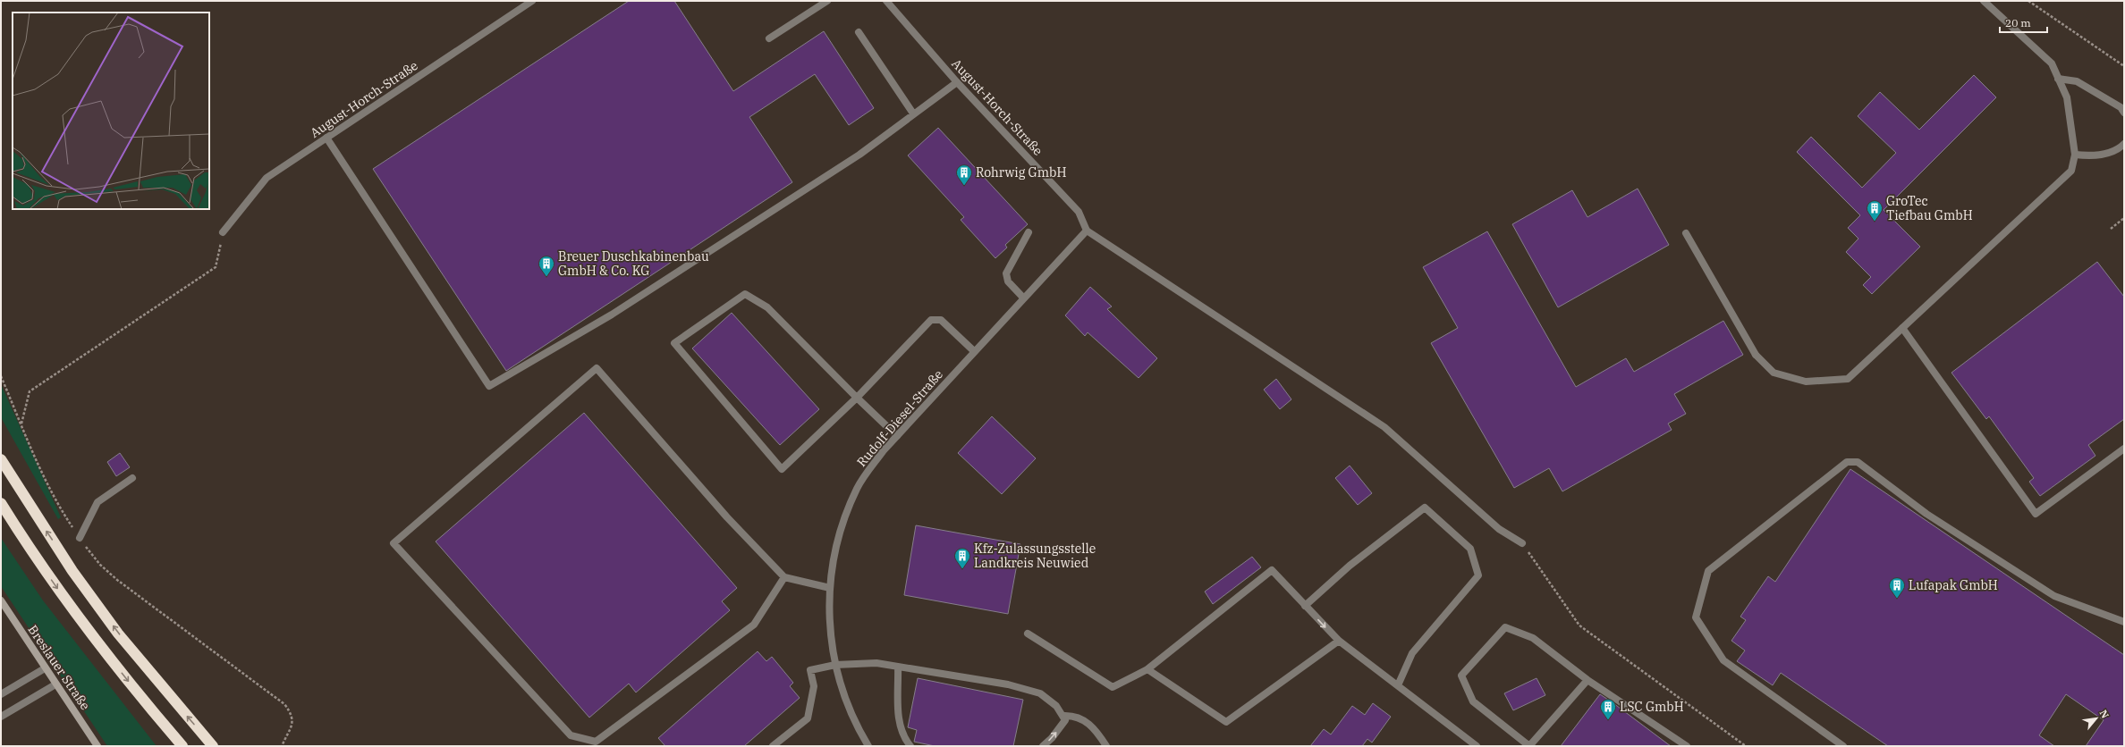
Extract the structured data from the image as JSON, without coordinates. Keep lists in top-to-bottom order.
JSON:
{
  "streets": {
    "street": ["August-Horch-Straße", "Rudolf-Diesel-Straße", "Breslauer Straße"]
  },
  "crossings": [
    ["August-Horch-Straße", "Rudolf-Diesel-Straße"]
  ],
  "places": {
    "building": [
      "Rohrwig GmbH",
      "GroTec Tiefbau GmbH",
      "Breuer Duschkabinenbau GmbH & Co. KG",
      "Kfz-Zulassungsstelle Landkreis Neuwied",
      "Lufapak GmbH",
      "LSC GmbH"
    ]
  },
  "scale_bar": "20 m",
  "north": "top right"
}
